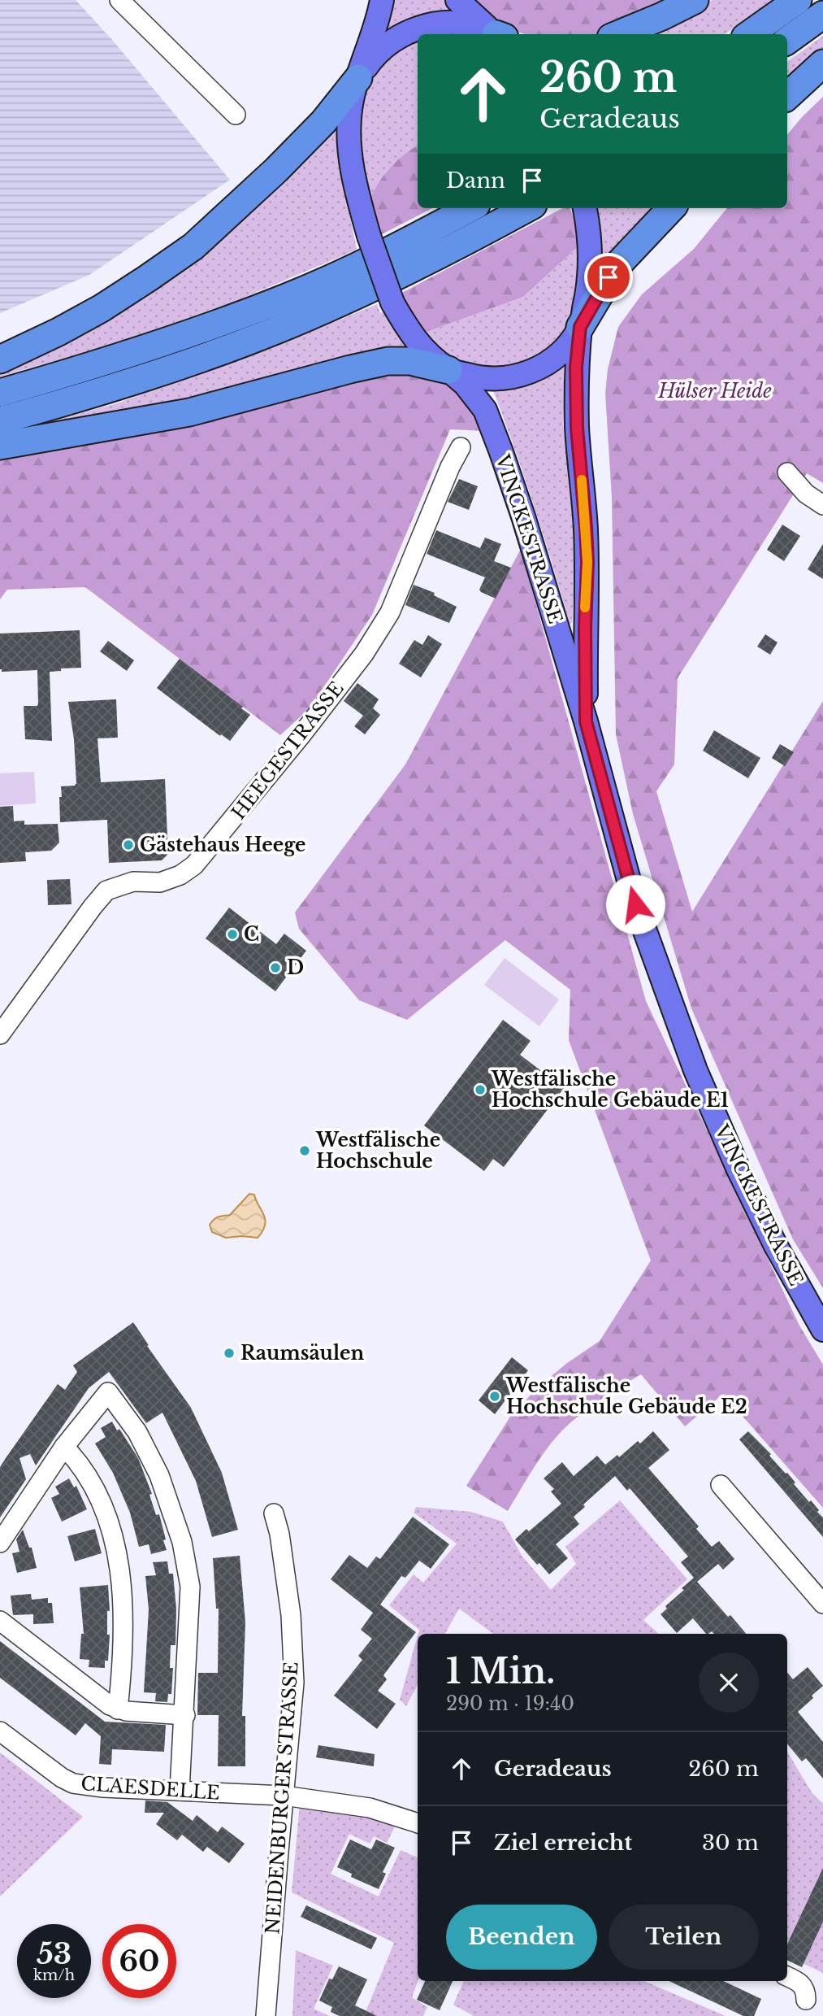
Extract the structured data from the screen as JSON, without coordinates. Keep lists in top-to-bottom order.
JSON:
{
  "streets": {
    "main road": ["VINCKESTRASSE"],
    "street": ["HEEGESTRASSE", "CLAESDELLE", "NEIDENBURGER STRASSE"]
  },
  "crossings": [
    ["CLAESDELLE", "NEIDENBURGER STRASSE"]
  ],
  "parks": ["Hülser Heide"],
  "places": [
    "Gästehaus Heege",
    "C",
    "D",
    "Westfälische Hochschule Gebäude E1",
    "Westfälische Hochschule",
    "Raumsäulen",
    "Westfälische Hochschule Gebäude E2"
  ],
  "page": {
    "turn": ["260 m", "Geradeaus"],
    "then": "Dann",
    "heading": ["1 Min.", "290 m · 19:40"],
    "list": [
      {
        "name": "Geradeaus",
        "value": "260 m"
      },
      {
        "name": "Ziel erreicht",
        "value": "30 m"
      }
    ],
    "buttons": ["Beenden", "Teilen"],
    "speed": "53 km/h",
    "limit": "60"
  }
}
